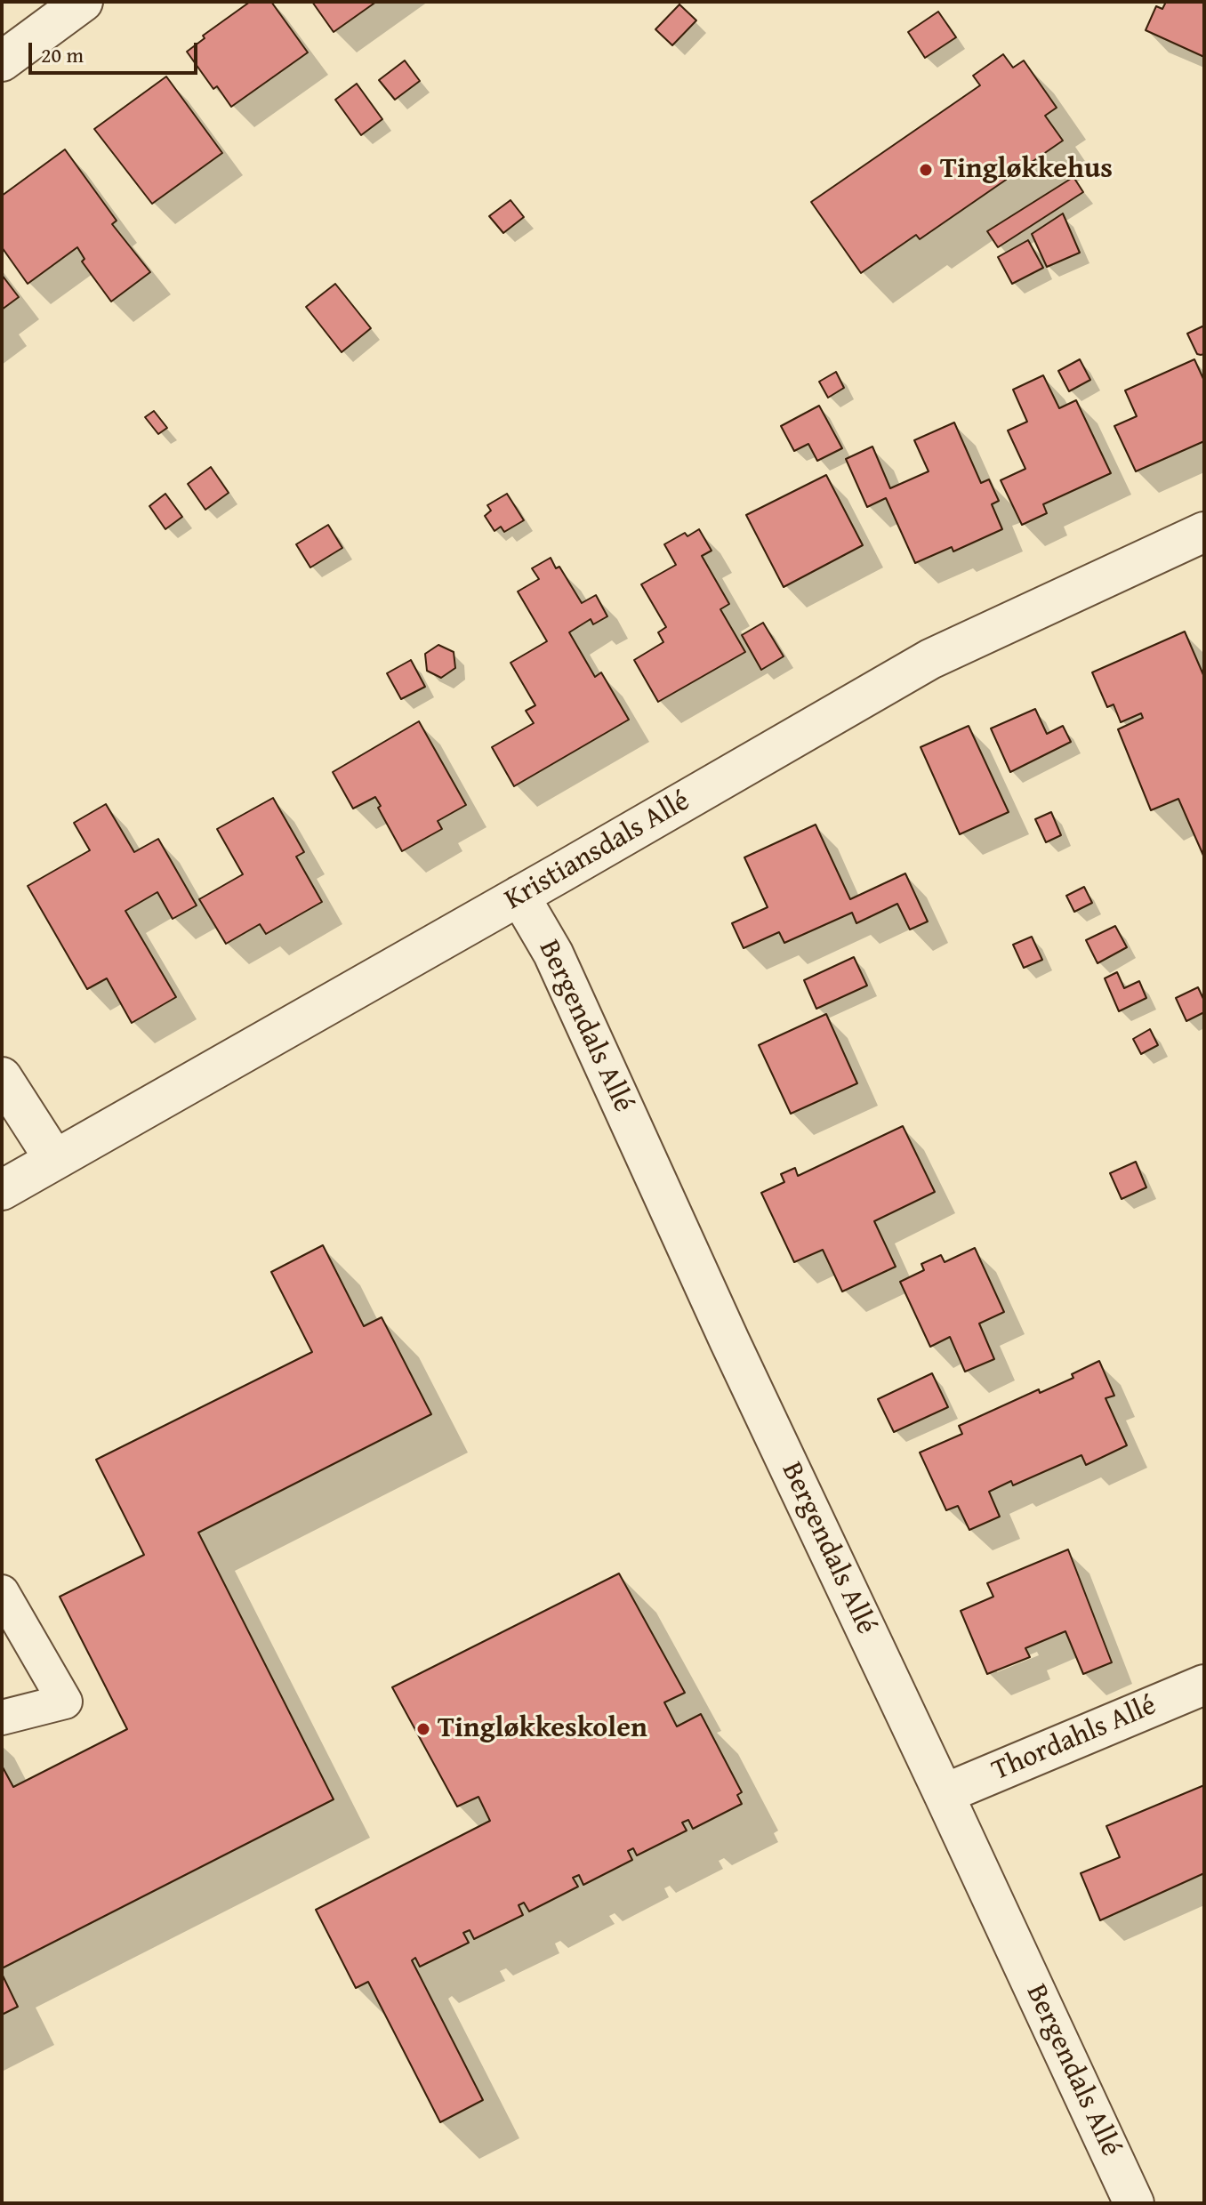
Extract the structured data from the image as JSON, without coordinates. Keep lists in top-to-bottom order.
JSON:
{
  "streets": {
    "street": ["Kristiansdals Allé", "Bergendals Allé", "Thordahls Allé"]
  },
  "crossings": [
    ["Kristiansdals Allé", "Bergendals Allé"],
    ["Bergendals Allé", "Thordahls Allé"]
  ],
  "places": ["Tingløkkehus", "Tingløkkeskolen"],
  "scale_bar": "20 m"
}
